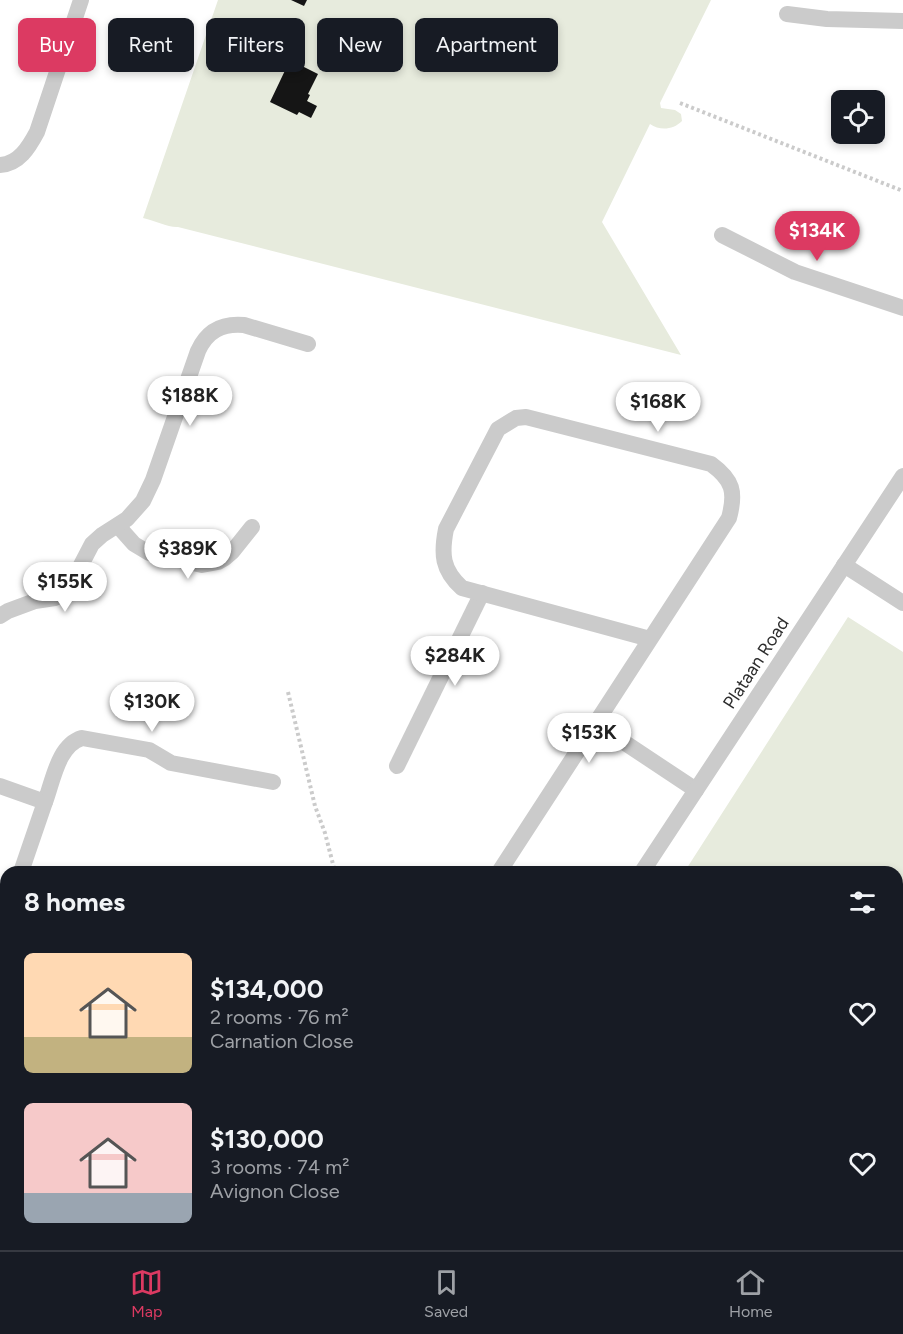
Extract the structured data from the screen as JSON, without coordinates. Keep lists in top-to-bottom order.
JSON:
{
  "streets": {
    "street": ["Plataan Road"]
  },
  "page": {
    "chip": [
      "Buy",
      "Rent",
      "Filters",
      "New",
      "Apartment"
    ],
    "price": [
      "$134K",
      "$188K",
      "$168K",
      "$389K",
      "$155K",
      "$284K",
      "$130K",
      "$153K"
    ],
    "heading": "8 homes",
    "list": [
      {
        "name": "$134,000",
        "note": "2 rooms · 76 m² · Carnation Close"
      },
      {
        "name": "$130,000",
        "note": "3 rooms · 74 m² · Avignon Close"
      }
    ],
    "tabs": ["Map", "Saved", "Home"]
  }
}
